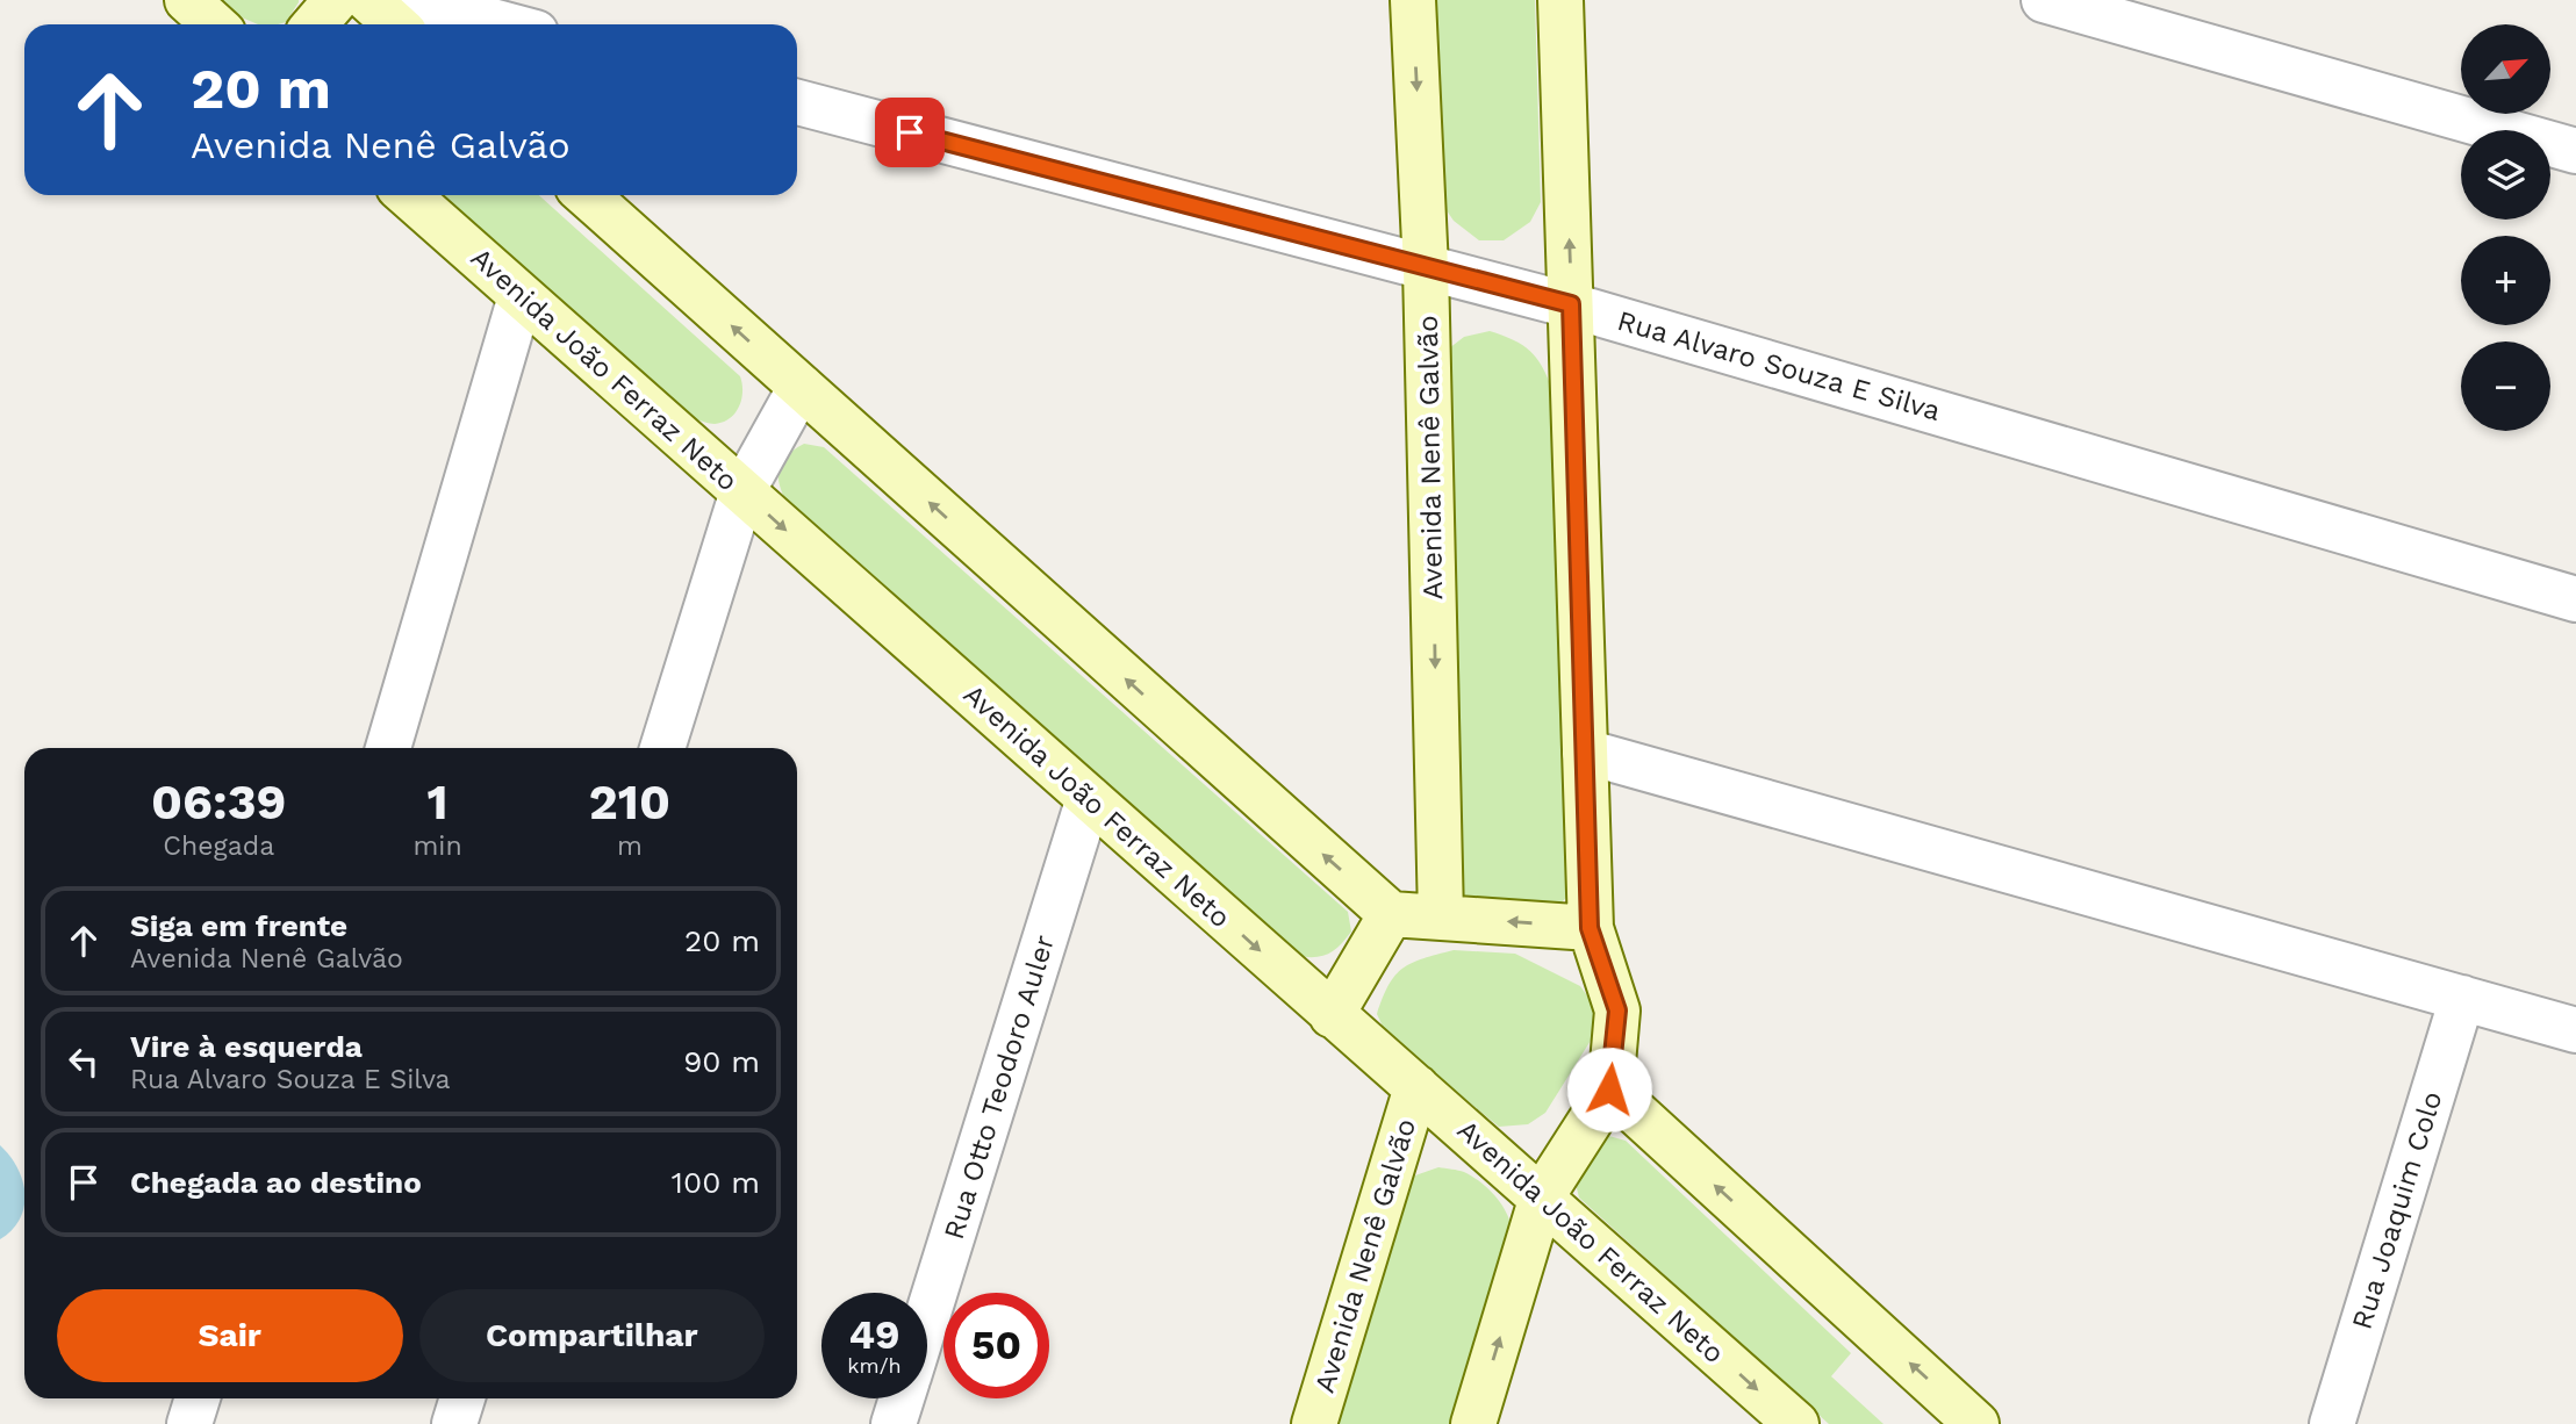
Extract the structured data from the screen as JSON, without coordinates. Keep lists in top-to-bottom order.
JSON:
{
  "streets": {
    "main road": ["Avenida João Ferraz Neto", "Avenida Nenê Galvão"],
    "street": ["Rua Alvaro Souza E Silva", "Rua Otto Teodoro Auler", "Rua Joaquim Colo"]
  },
  "crossings": [
    ["Rua Alvaro Souza E Silva", "Avenida Nenê Galvão"],
    ["Avenida João Ferraz Neto", "Avenida Nenê Galvão"],
    ["Avenida João Ferraz Neto", "Rua Otto Teodoro Auler"]
  ],
  "north": "top right",
  "page": {
    "map_buttons": ["+", "−"],
    "turn": ["20 m", "Avenida Nenê Galvão"],
    "eta": [
      "06:39",
      "Chegada",
      "1",
      "min",
      "210",
      "m"
    ],
    "list": [
      {
        "name": "Siga em frente",
        "note": "Avenida Nenê Galvão",
        "value": "20 m"
      },
      {
        "name": "Vire à esquerda",
        "note": "Rua Alvaro Souza E Silva",
        "value": "90 m"
      },
      {
        "name": "Chegada ao destino",
        "value": "100 m"
      }
    ],
    "buttons": ["Sair", "Compartilhar"],
    "speed": "49 km/h",
    "limit": "50"
  }
}
